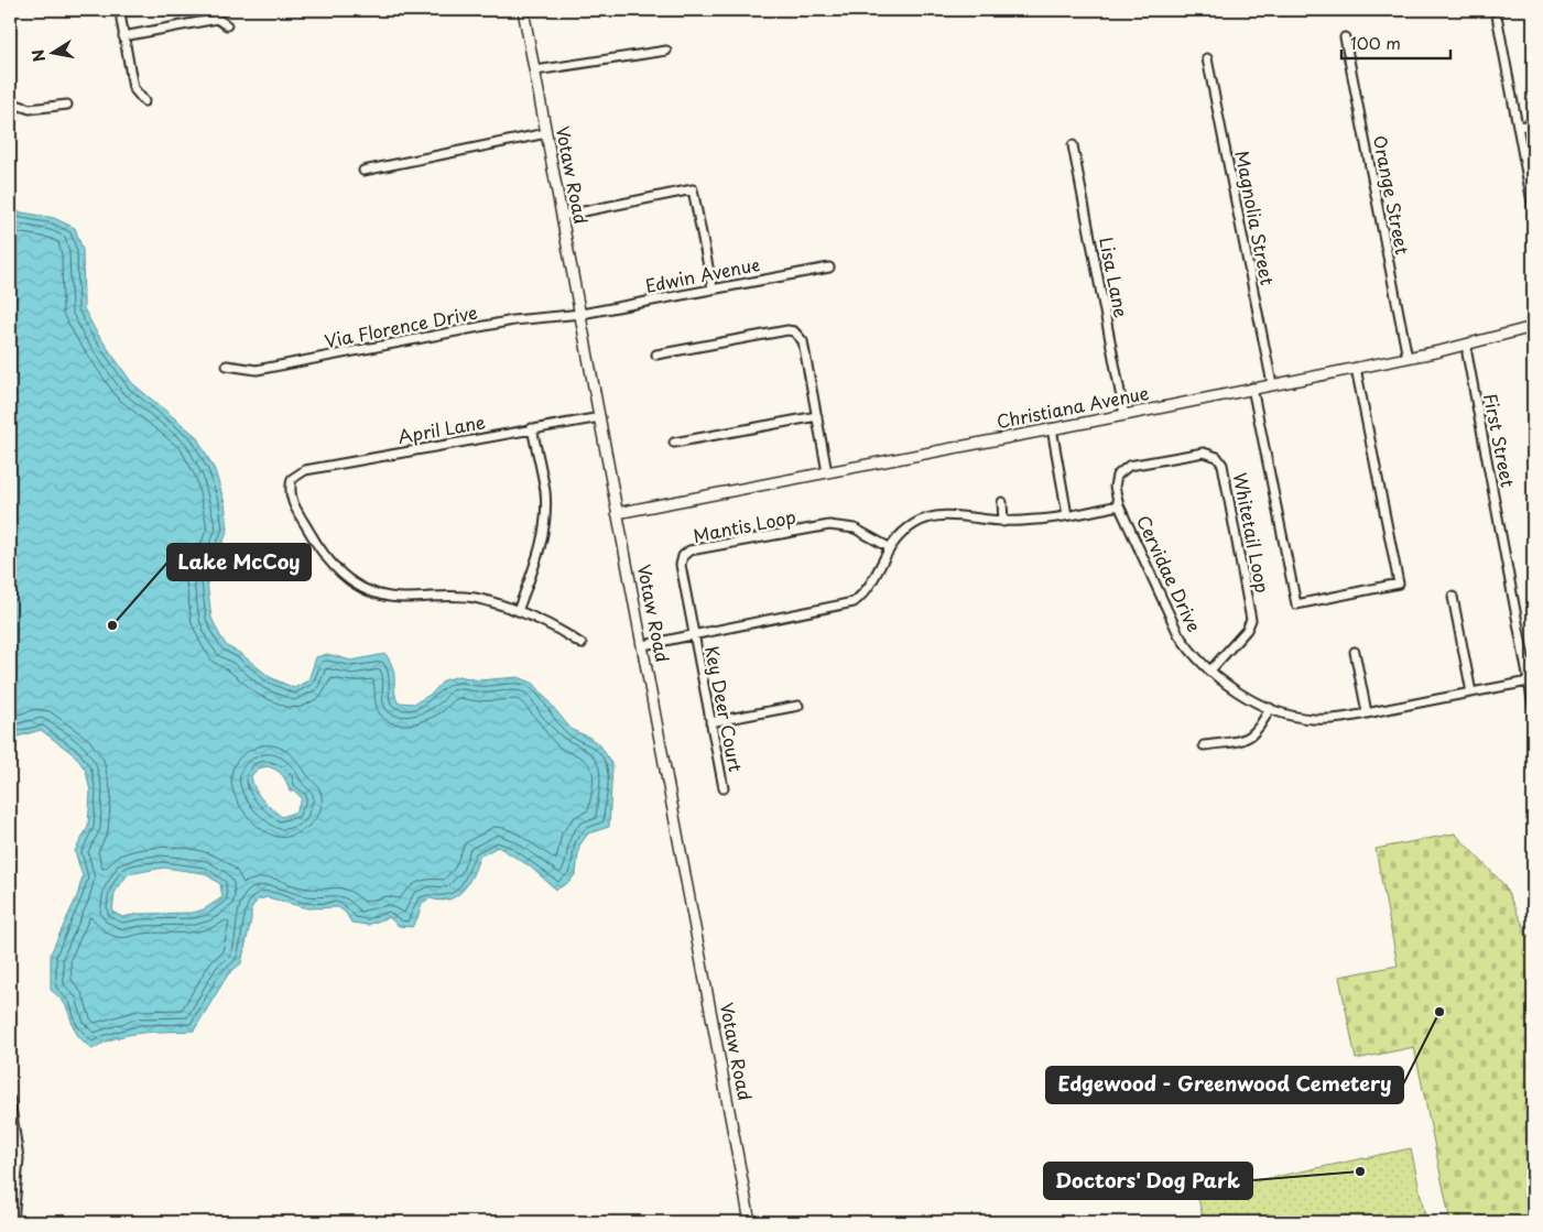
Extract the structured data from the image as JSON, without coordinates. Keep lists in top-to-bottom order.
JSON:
{
  "streets": {
    "street": [
      "Votaw Road",
      "Orange Street",
      "Magnolia Street",
      "Edwin Avenue",
      "Lisa Lane",
      "Via Florence Drive",
      "Christiana Avenue",
      "April Lane",
      "First Street",
      "Mantis Loop",
      "Whitetail Loop",
      "Cervidae Drive",
      "Key Deer Court"
    ]
  },
  "crossings": [
    ["Votaw Road", "Edwin Avenue"],
    ["Votaw Road", "Via Florence Drive"],
    ["Votaw Road", "Christiana Avenue"],
    ["Votaw Road", "April Lane"],
    ["Votaw Road", "Cervidae Drive"],
    ["Orange Street", "Christiana Avenue"],
    ["Magnolia Street", "Christiana Avenue"],
    ["Edwin Avenue", "Via Florence Drive"],
    ["Lisa Lane", "Christiana Avenue"],
    ["Christiana Avenue", "First Street"],
    ["First Street", "Cervidae Drive"],
    ["Mantis Loop", "Cervidae Drive"],
    ["Mantis Loop", "Key Deer Court"],
    ["Whitetail Loop", "Cervidae Drive"],
    ["Cervidae Drive", "Key Deer Court"]
  ],
  "places": ["Lake McCoy", "Edgewood - Greenwood Cemetery", "Doctors' Dog Park"],
  "scale_bar": "100 m",
  "north": "left"
}
